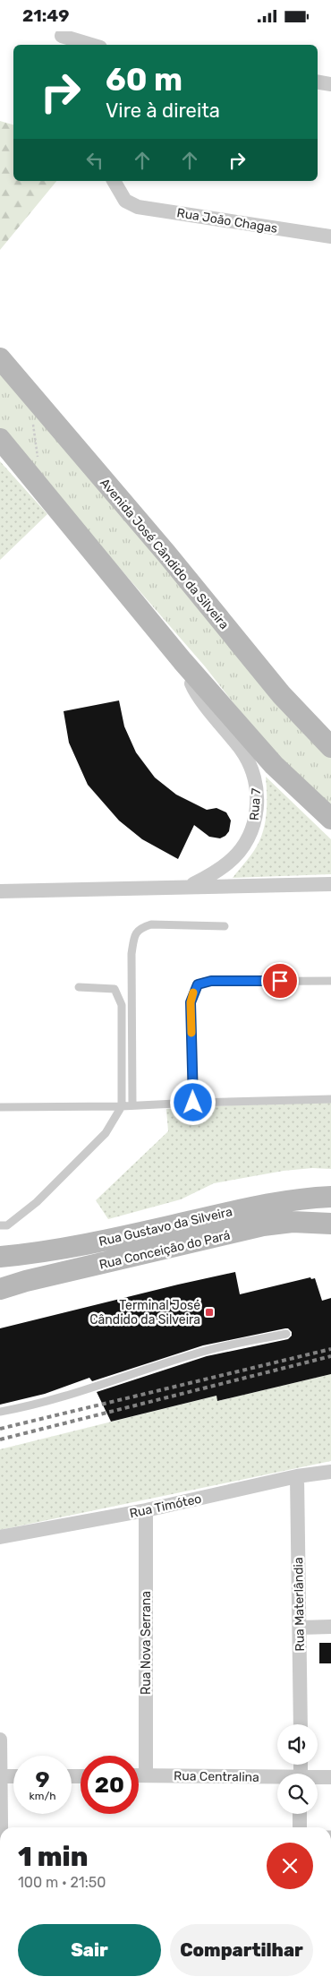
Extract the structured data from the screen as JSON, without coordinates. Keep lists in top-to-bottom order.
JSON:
{
  "streets": {
    "main road": ["Avenida José Cândido da Silveira", "Rua Gustavo da Silveira", "Rua Conceição do Pará"],
    "street": [
      "Rua João Chagas",
      "Rua 7",
      "Rua Timóteo",
      "Rua Materlândia",
      "Rua Nova Serrana",
      "Rua Centralina"
    ]
  },
  "crossings": [
    ["Rua Timóteo", "Rua Materlândia"],
    ["Rua Timóteo", "Rua Nova Serrana"],
    ["Rua Nova Serrana", "Rua Centralina"]
  ],
  "places": {
    "transit": ["Terminal José Cândido da Silveira"]
  },
  "page": {
    "status": "21:49",
    "turn": ["60 m", "Vire à direita"],
    "speed": "9 km/h",
    "limit": "20",
    "heading": ["1 min", "100 m · 21:50"],
    "buttons": ["Sair", "Compartilhar"]
  }
}
